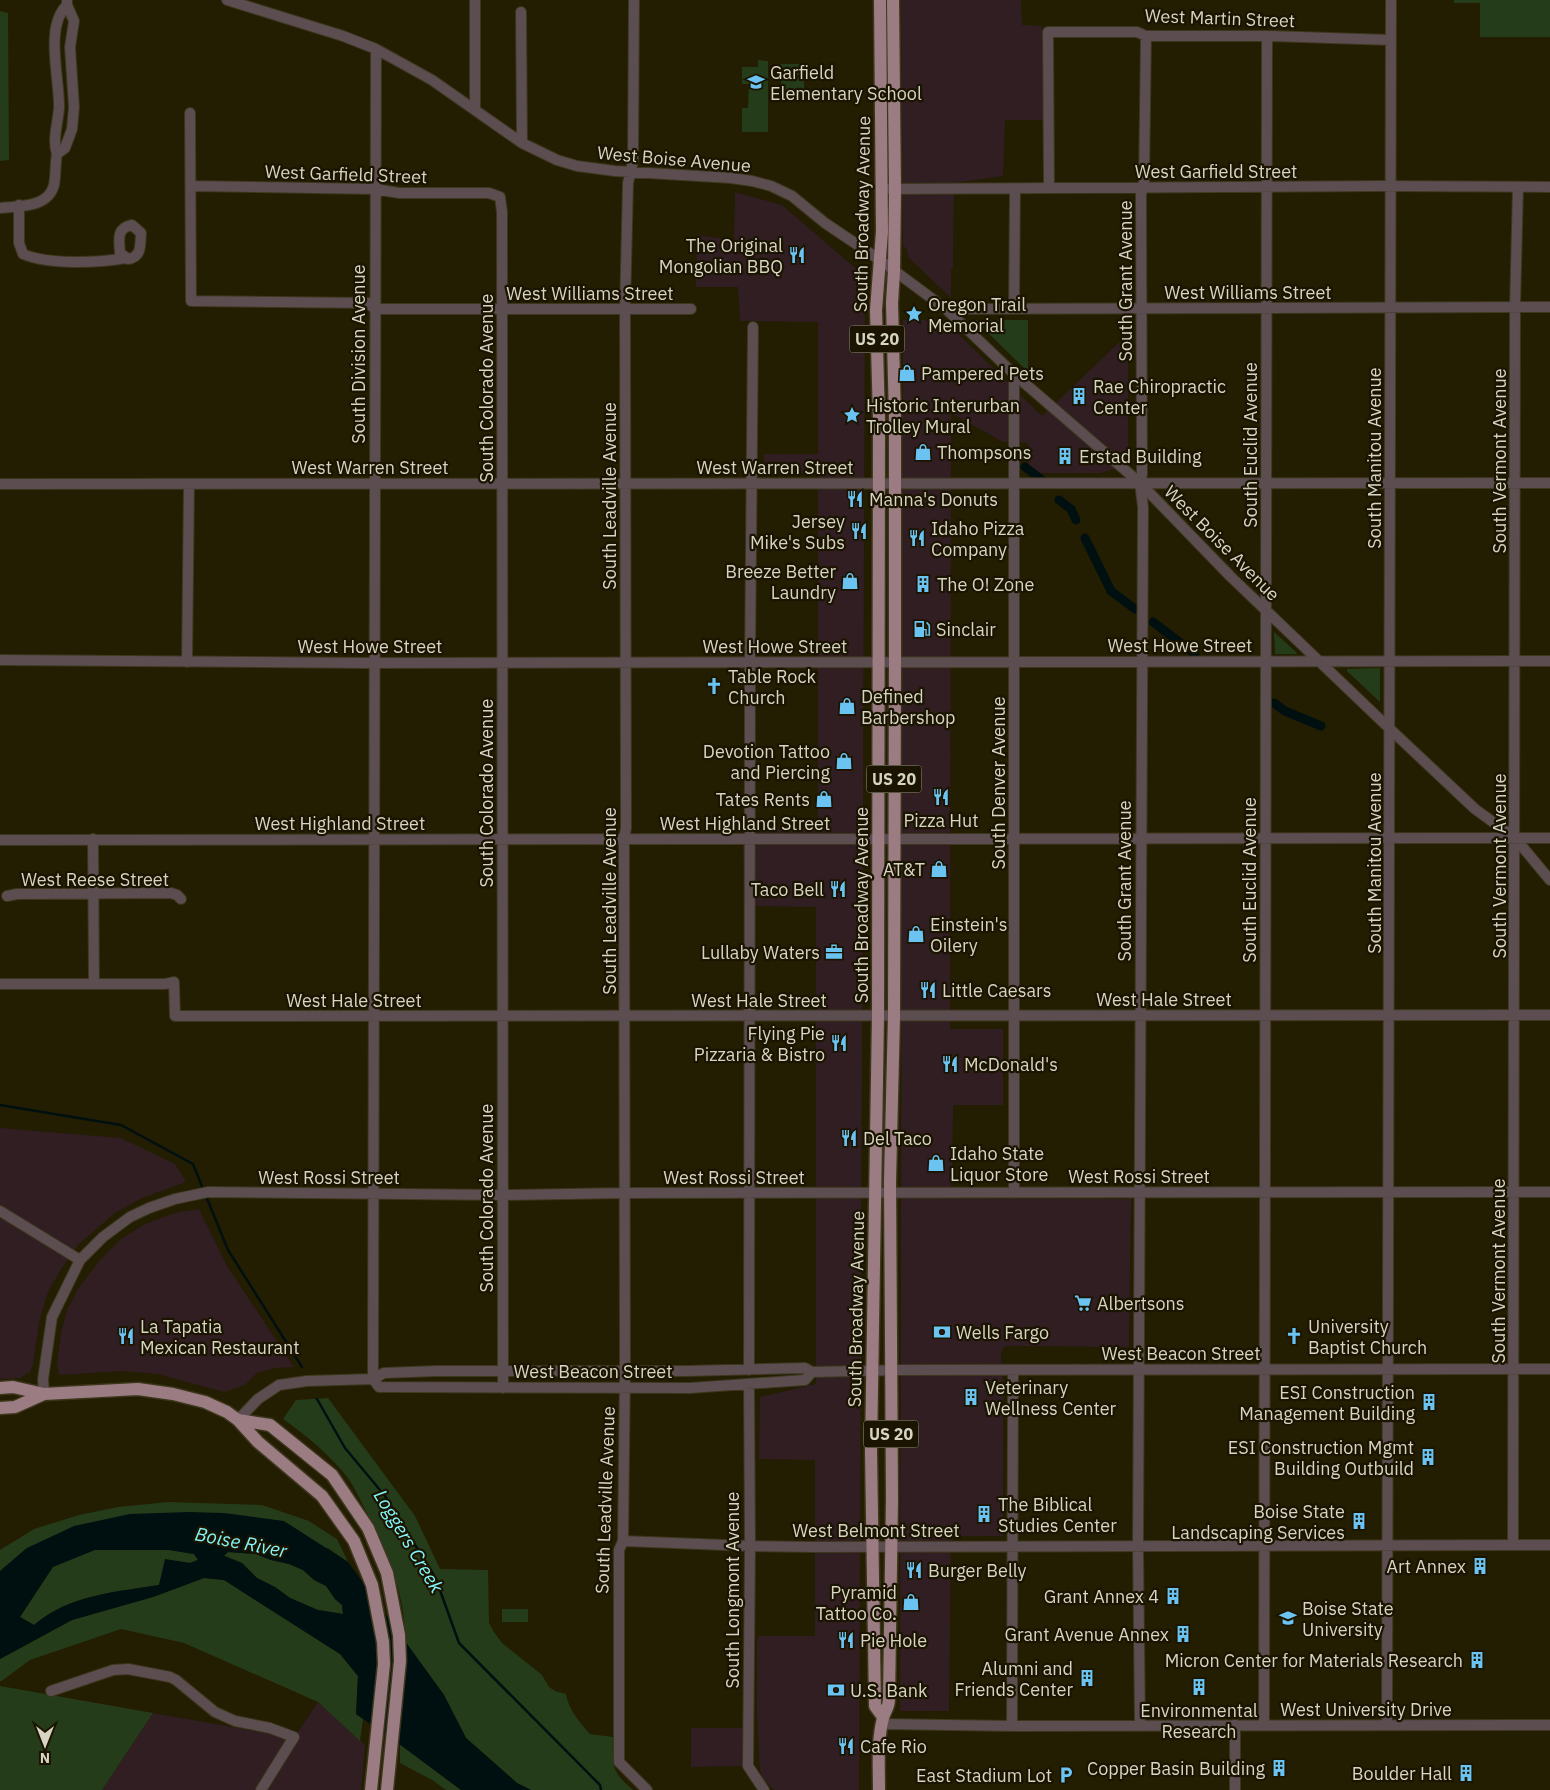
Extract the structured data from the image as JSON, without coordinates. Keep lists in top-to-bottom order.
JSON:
{
  "streets": {
    "main road": ["South Broadway Avenue", "US 20"],
    "street": [
      "West Martin Street",
      "West Boise Avenue",
      "West Garfield Street",
      "South Grant Avenue",
      "West Williams Street",
      "South Division Avenue",
      "South Colorado Avenue",
      "South Euclid Avenue",
      "South Manitou Avenue",
      "South Vermont Avenue",
      "West Warren Street",
      "South Leadville Avenue",
      "West Howe Street",
      "South Denver Avenue",
      "West Highland Street",
      "West Reese Street",
      "West Hale Street",
      "West Rossi Street",
      "West Beacon Street",
      "West Belmont Street",
      "South Longmont Avenue",
      "West University Drive"
    ]
  },
  "crossings": [
    ["West Martin Street", "West Garfield Street"],
    ["West Martin Street", "South Grant Avenue"],
    ["West Martin Street", "South Euclid Avenue"],
    ["West Martin Street", "South Manitou Avenue"],
    ["West Boise Avenue", "South Broadway Avenue"],
    ["West Boise Avenue", "South Grant Avenue"],
    ["West Boise Avenue", "West Williams Street"],
    ["West Boise Avenue", "South Division Avenue"],
    ["West Boise Avenue", "South Euclid Avenue"],
    ["West Boise Avenue", "South Manitou Avenue"],
    ["West Boise Avenue", "South Vermont Avenue"],
    ["West Boise Avenue", "West Warren Street"],
    ["West Boise Avenue", "South Leadville Avenue"],
    ["West Boise Avenue", "West Howe Street"],
    ["West Boise Avenue", "South Denver Avenue"],
    ["West Boise Avenue", "West Highland Street"],
    ["West Garfield Street", "South Broadway Avenue"],
    ["West Garfield Street", "South Grant Avenue"],
    ["West Garfield Street", "West Williams Street"],
    ["West Garfield Street", "South Division Avenue"],
    ["West Garfield Street", "South Colorado Avenue"],
    ["West Garfield Street", "South Euclid Avenue"],
    ["West Garfield Street", "South Manitou Avenue"],
    ["West Garfield Street", "South Vermont Avenue"],
    ["South Broadway Avenue", "West Warren Street"],
    ["South Broadway Avenue", "West Howe Street"],
    ["South Broadway Avenue", "West Highland Street"],
    ["South Broadway Avenue", "West Hale Street"],
    ["South Broadway Avenue", "West Rossi Street"],
    ["South Broadway Avenue", "West Beacon Street"],
    ["South Broadway Avenue", "West Belmont Street"],
    ["South Broadway Avenue", "West University Drive"],
    ["South Grant Avenue", "West Williams Street"],
    ["South Grant Avenue", "West Warren Street"],
    ["South Grant Avenue", "West Howe Street"],
    ["South Grant Avenue", "West Highland Street"],
    ["South Grant Avenue", "West Hale Street"],
    ["South Grant Avenue", "West Rossi Street"],
    ["South Grant Avenue", "West Beacon Street"],
    ["South Grant Avenue", "West Belmont Street"],
    ["South Grant Avenue", "West University Drive"],
    ["West Williams Street", "South Division Avenue"],
    ["West Williams Street", "South Colorado Avenue"],
    ["West Williams Street", "South Euclid Avenue"],
    ["West Williams Street", "South Manitou Avenue"],
    ["West Williams Street", "South Vermont Avenue"],
    ["West Williams Street", "South Leadville Avenue"],
    ["South Division Avenue", "West Warren Street"],
    ["South Division Avenue", "West Howe Street"],
    ["South Division Avenue", "West Highland Street"],
    ["South Division Avenue", "West Hale Street"],
    ["South Division Avenue", "West Rossi Street"],
    ["South Division Avenue", "West Beacon Street"],
    ["South Colorado Avenue", "West Warren Street"],
    ["South Colorado Avenue", "West Howe Street"],
    ["South Colorado Avenue", "West Highland Street"],
    ["South Colorado Avenue", "West Hale Street"],
    ["South Colorado Avenue", "West Rossi Street"],
    ["South Colorado Avenue", "West Beacon Street"],
    ["South Euclid Avenue", "West Warren Street"],
    ["South Euclid Avenue", "West Howe Street"],
    ["South Euclid Avenue", "West Highland Street"],
    ["South Euclid Avenue", "West Hale Street"],
    ["South Euclid Avenue", "West Rossi Street"],
    ["South Euclid Avenue", "West Beacon Street"],
    ["South Euclid Avenue", "West Belmont Street"],
    ["South Euclid Avenue", "West University Drive"],
    ["South Manitou Avenue", "West Warren Street"],
    ["South Manitou Avenue", "West Howe Street"],
    ["South Manitou Avenue", "West Highland Street"],
    ["South Manitou Avenue", "West Hale Street"],
    ["South Manitou Avenue", "West Rossi Street"],
    ["South Manitou Avenue", "West Beacon Street"],
    ["South Manitou Avenue", "West Belmont Street"],
    ["South Manitou Avenue", "West University Drive"],
    ["South Vermont Avenue", "West Warren Street"],
    ["South Vermont Avenue", "West Howe Street"],
    ["South Vermont Avenue", "West Highland Street"],
    ["South Vermont Avenue", "West Hale Street"],
    ["South Vermont Avenue", "West Rossi Street"],
    ["South Vermont Avenue", "West Beacon Street"],
    ["South Vermont Avenue", "West Belmont Street"],
    ["West Warren Street", "South Leadville Avenue"],
    ["West Warren Street", "South Denver Avenue"],
    ["South Leadville Avenue", "West Howe Street"],
    ["South Leadville Avenue", "West Highland Street"],
    ["South Leadville Avenue", "West Hale Street"],
    ["South Leadville Avenue", "West Rossi Street"],
    ["South Leadville Avenue", "West Beacon Street"],
    ["South Leadville Avenue", "West Belmont Street"],
    ["West Howe Street", "South Denver Avenue"],
    ["South Denver Avenue", "West Highland Street"],
    ["South Denver Avenue", "West Hale Street"],
    ["South Denver Avenue", "West Rossi Street"],
    ["West Beacon Street", "South Longmont Avenue"],
    ["West Belmont Street", "South Longmont Avenue"]
  ],
  "water": ["Loggers Creek", "Boise River"],
  "places": {
    "school or university": ["Garfield Elementary School", "Boise State University"],
    "restaurant": [
      "The Original Mongolian BBQ",
      "Manna's Donuts",
      "Jersey Mike's Subs",
      "Idaho Pizza Company",
      "Pizza Hut",
      "Taco Bell",
      "Little Caesars",
      "Flying Pie Pizzaria & Bistro",
      "McDonald's",
      "Del Taco",
      "La Tapatia Mexican Restaurant",
      "Burger Belly",
      "Pie Hole",
      "Cafe Rio"
    ],
    "place": ["Oregon Trail Memorial", "Historic Interurban Trolley Mural"],
    "shop": [
      "Pampered Pets",
      "Thompsons",
      "Breeze Better Laundry",
      "Defined Barbershop",
      "Devotion Tattoo and Piercing",
      "Tates Rents",
      "AT&T",
      "Einstein's Oilery",
      "Idaho State Liquor Store",
      "Pyramid Tattoo Co."
    ],
    "building": [
      "Rae Chiropractic Center",
      "Erstad Building",
      "The O! Zone",
      "Veterinary Wellness Center",
      "ESI Construction Management Building",
      "ESI Construction Mgmt Building Outbuild",
      "The Biblical Studies Center",
      "Boise State Landscaping Services",
      "Art Annex",
      "Grant Annex 4",
      "Grant Avenue Annex",
      "Micron Center for Materials Research",
      "Alumni and Friends Center",
      "Environmental Research",
      "Copper Basin Building",
      "Boulder Hall"
    ],
    "fuel station": ["Sinclair"],
    "church": ["Table Rock Church", "University Baptist Church"],
    "office": ["Lullaby Waters"],
    "supermarket": ["Albertsons"],
    "bank": ["Wells Fargo", "U.S. Bank"],
    "parking": ["East Stadium Lot"]
  },
  "north": "bottom"
}
